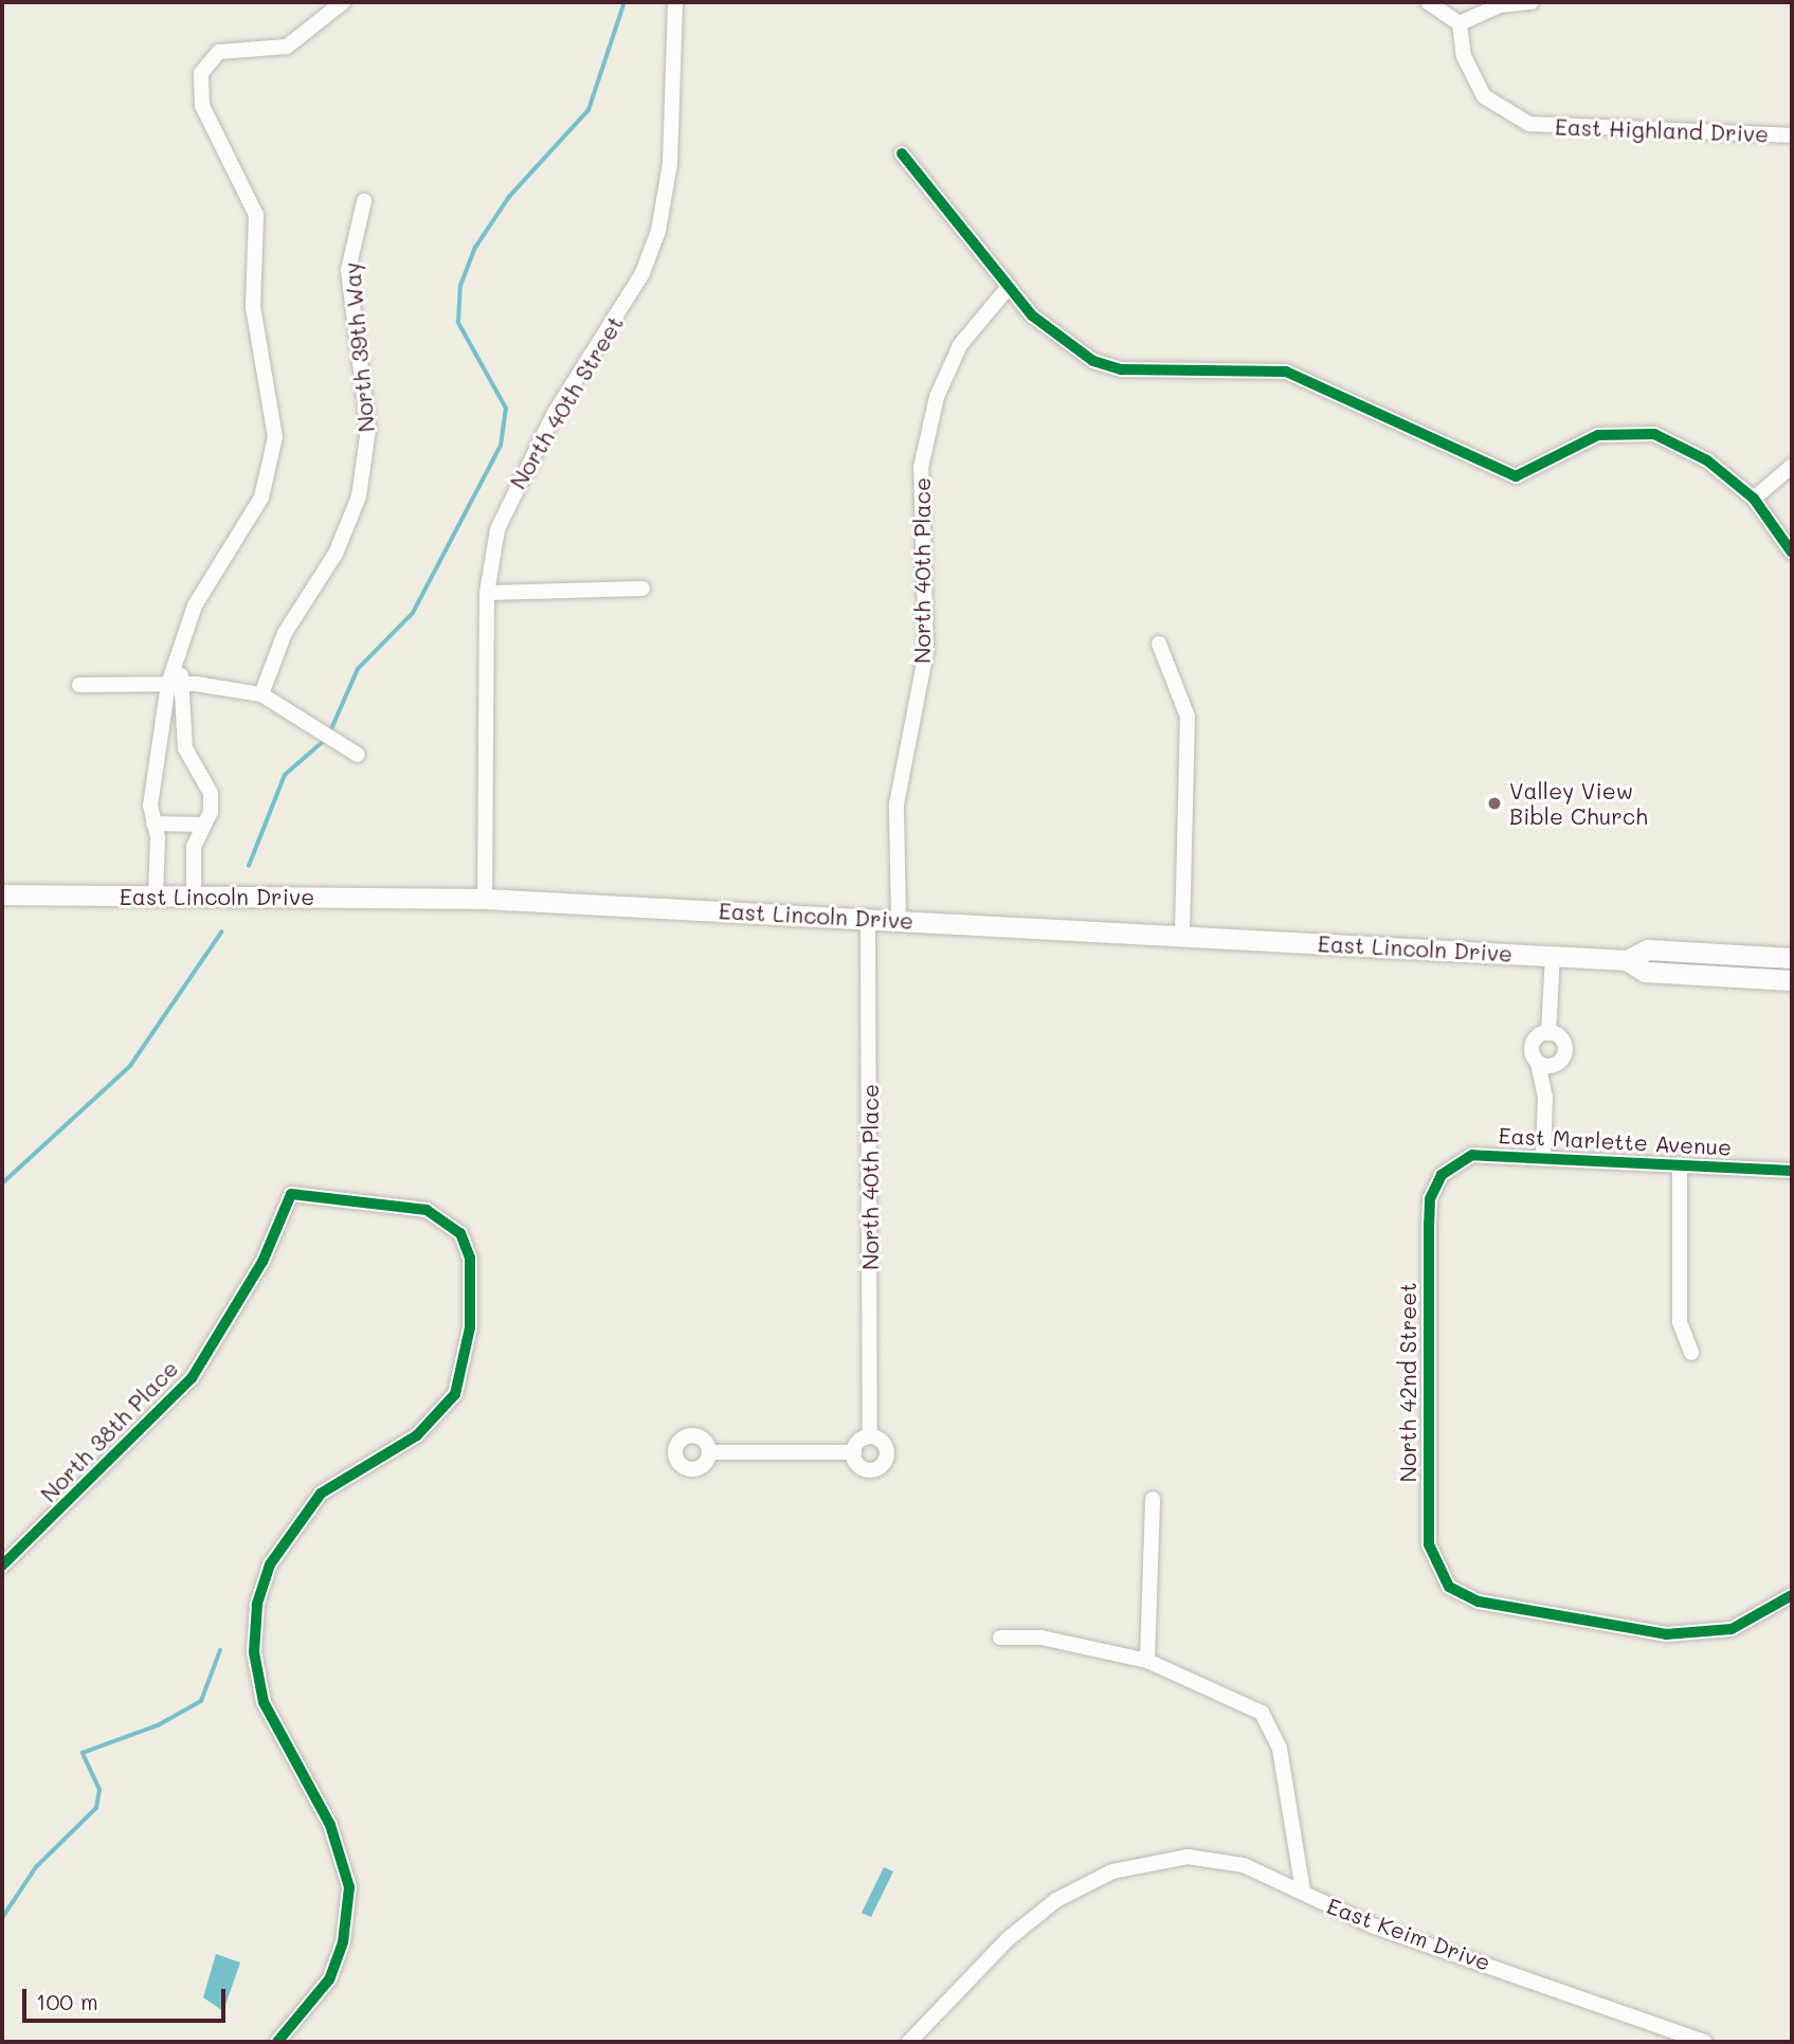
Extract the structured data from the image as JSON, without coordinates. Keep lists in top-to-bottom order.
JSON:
{
  "streets": {
    "main road": ["East Lincoln Drive"],
    "street": [
      "East Highland Drive",
      "North 39th Way",
      "North 40th Street",
      "North 40th Place",
      "East Marlette Avenue",
      "North 42nd Street",
      "North 38th Place",
      "East Keim Drive"
    ]
  },
  "crossings": [
    ["North 40th Street", "East Lincoln Drive"],
    ["North 40th Place", "East Lincoln Drive"],
    ["East Marlette Avenue", "North 42nd Street"]
  ],
  "places": ["Valley View Bible Church"],
  "scale_bar": "100 m"
}
